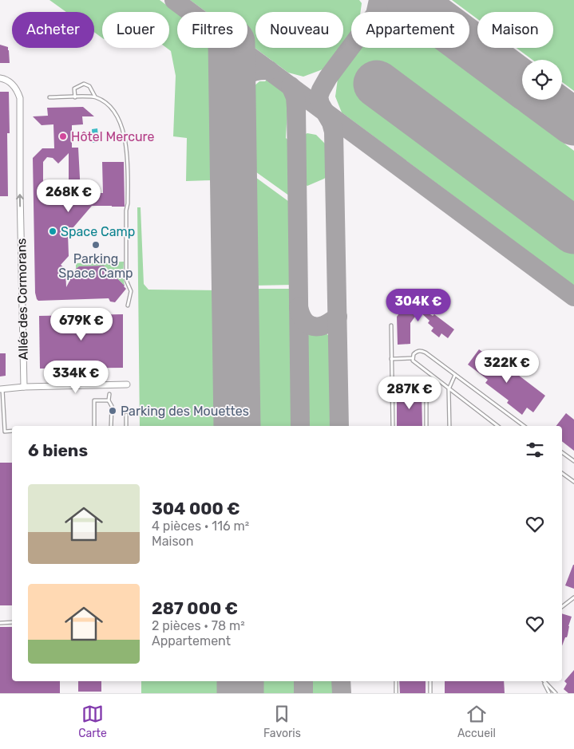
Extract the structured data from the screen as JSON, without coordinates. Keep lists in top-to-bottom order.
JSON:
{
  "streets": {
    "street": ["Allée des Cormorans"]
  },
  "one_way": ["Allée des Cormorans"],
  "places": [
    "Hôtel Mercure",
    "Space Camp",
    "Parking Space Camp",
    "Parking des Mouettes"
  ],
  "page": {
    "chip": [
      "Acheter",
      "Louer",
      "Filtres",
      "Nouveau",
      "Appartement",
      "Maison"
    ],
    "price": [
      "268K €",
      "304K €",
      "679K €",
      "322K €",
      "334K €",
      "287K €"
    ],
    "heading": "6 biens",
    "list": [
      {
        "name": "304 000 €",
        "note": "4 pièces · 116 m² · Maison"
      },
      {
        "name": "287 000 €",
        "note": "2 pièces · 78 m² · Appartement"
      }
    ],
    "tabs": ["Carte", "Favoris", "Accueil"]
  }
}
